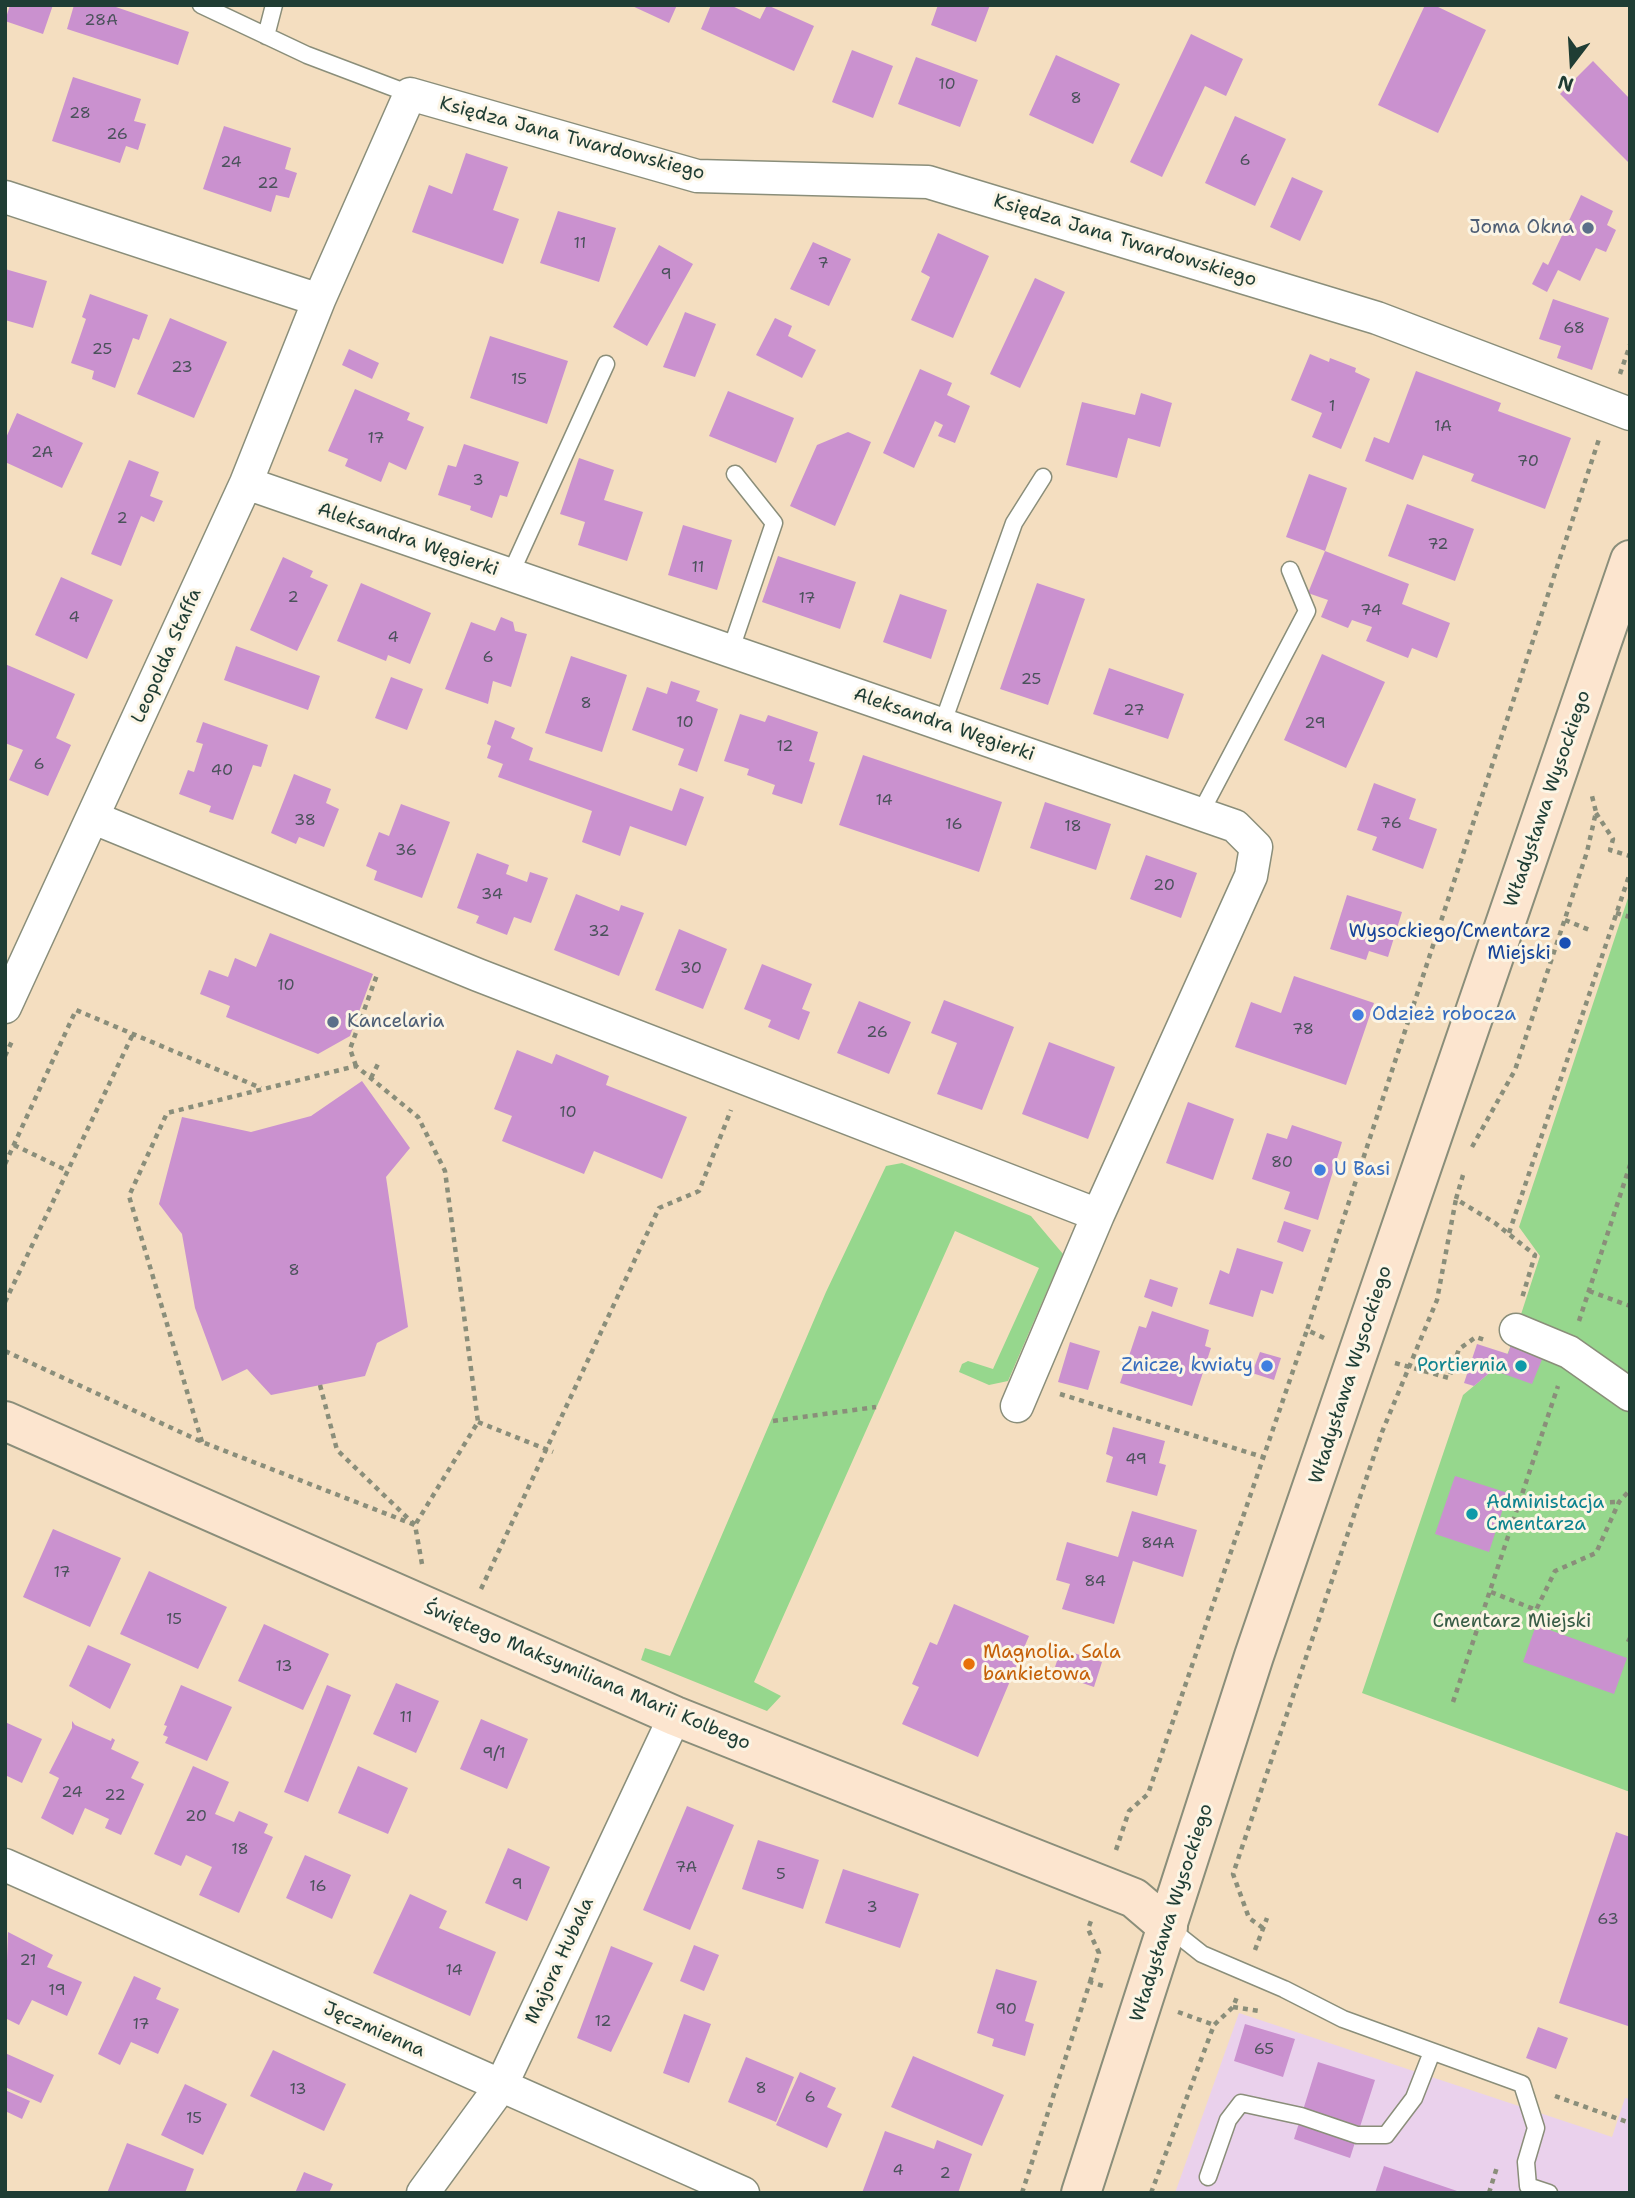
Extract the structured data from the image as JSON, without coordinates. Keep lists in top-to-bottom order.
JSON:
{
  "streets": {
    "street": [
      "Księdza Jana Twardowskiego",
      "Aleksandra Węgierki",
      "Leopolda Staffa",
      "Władysława Wysockiego",
      "Świętego Maksymiliana Marii Kolbego",
      "Majora Hubala",
      "Jęczmienna"
    ]
  },
  "crossings": [
    ["Aleksandra Węgierki", "Leopolda Staffa"],
    ["Władysława Wysockiego", "Świętego Maksymiliana Marii Kolbego"],
    ["Świętego Maksymiliana Marii Kolbego", "Majora Hubala"],
    ["Majora Hubala", "Jęczmienna"]
  ],
  "parks": ["Cmentarz Miejski"],
  "places": [
    "Joma Okna",
    "Wysockiego/Cmentarz Miejski",
    "Odzież robocza",
    "Kancelaria",
    "U Basi",
    "Znicze, kwiaty",
    "Portiernia",
    "Administacja Cmentarza",
    "Magnolia. Sala bankietowa"
  ],
  "house_numbers": [
    "28A",
    "10",
    "8",
    "28",
    "26",
    "6",
    "24",
    "22",
    "11",
    "7",
    "9",
    "68",
    "25",
    "23",
    "15",
    "1",
    "1A",
    "17",
    "2A",
    "70",
    "3",
    "2",
    "72",
    "11",
    "2",
    "17",
    "74",
    "4",
    "4",
    "6",
    "25",
    "8",
    "27",
    "10",
    "29",
    "12",
    "6",
    "40",
    "14",
    "38",
    "76",
    "16",
    "18",
    "36",
    "20",
    "34",
    "32",
    "30",
    "10",
    "78",
    "26",
    "10",
    "80",
    "8",
    "49",
    "84A",
    "17",
    "84",
    "15",
    "13",
    "11",
    "9/1",
    "24",
    "22",
    "20",
    "18",
    "7A",
    "5",
    "9",
    "16",
    "3",
    "63",
    "21",
    "14",
    "19",
    "90",
    "12",
    "17",
    "65",
    "8",
    "13",
    "6",
    "15",
    "4",
    "2"
  ],
  "north": "bottom"
}
